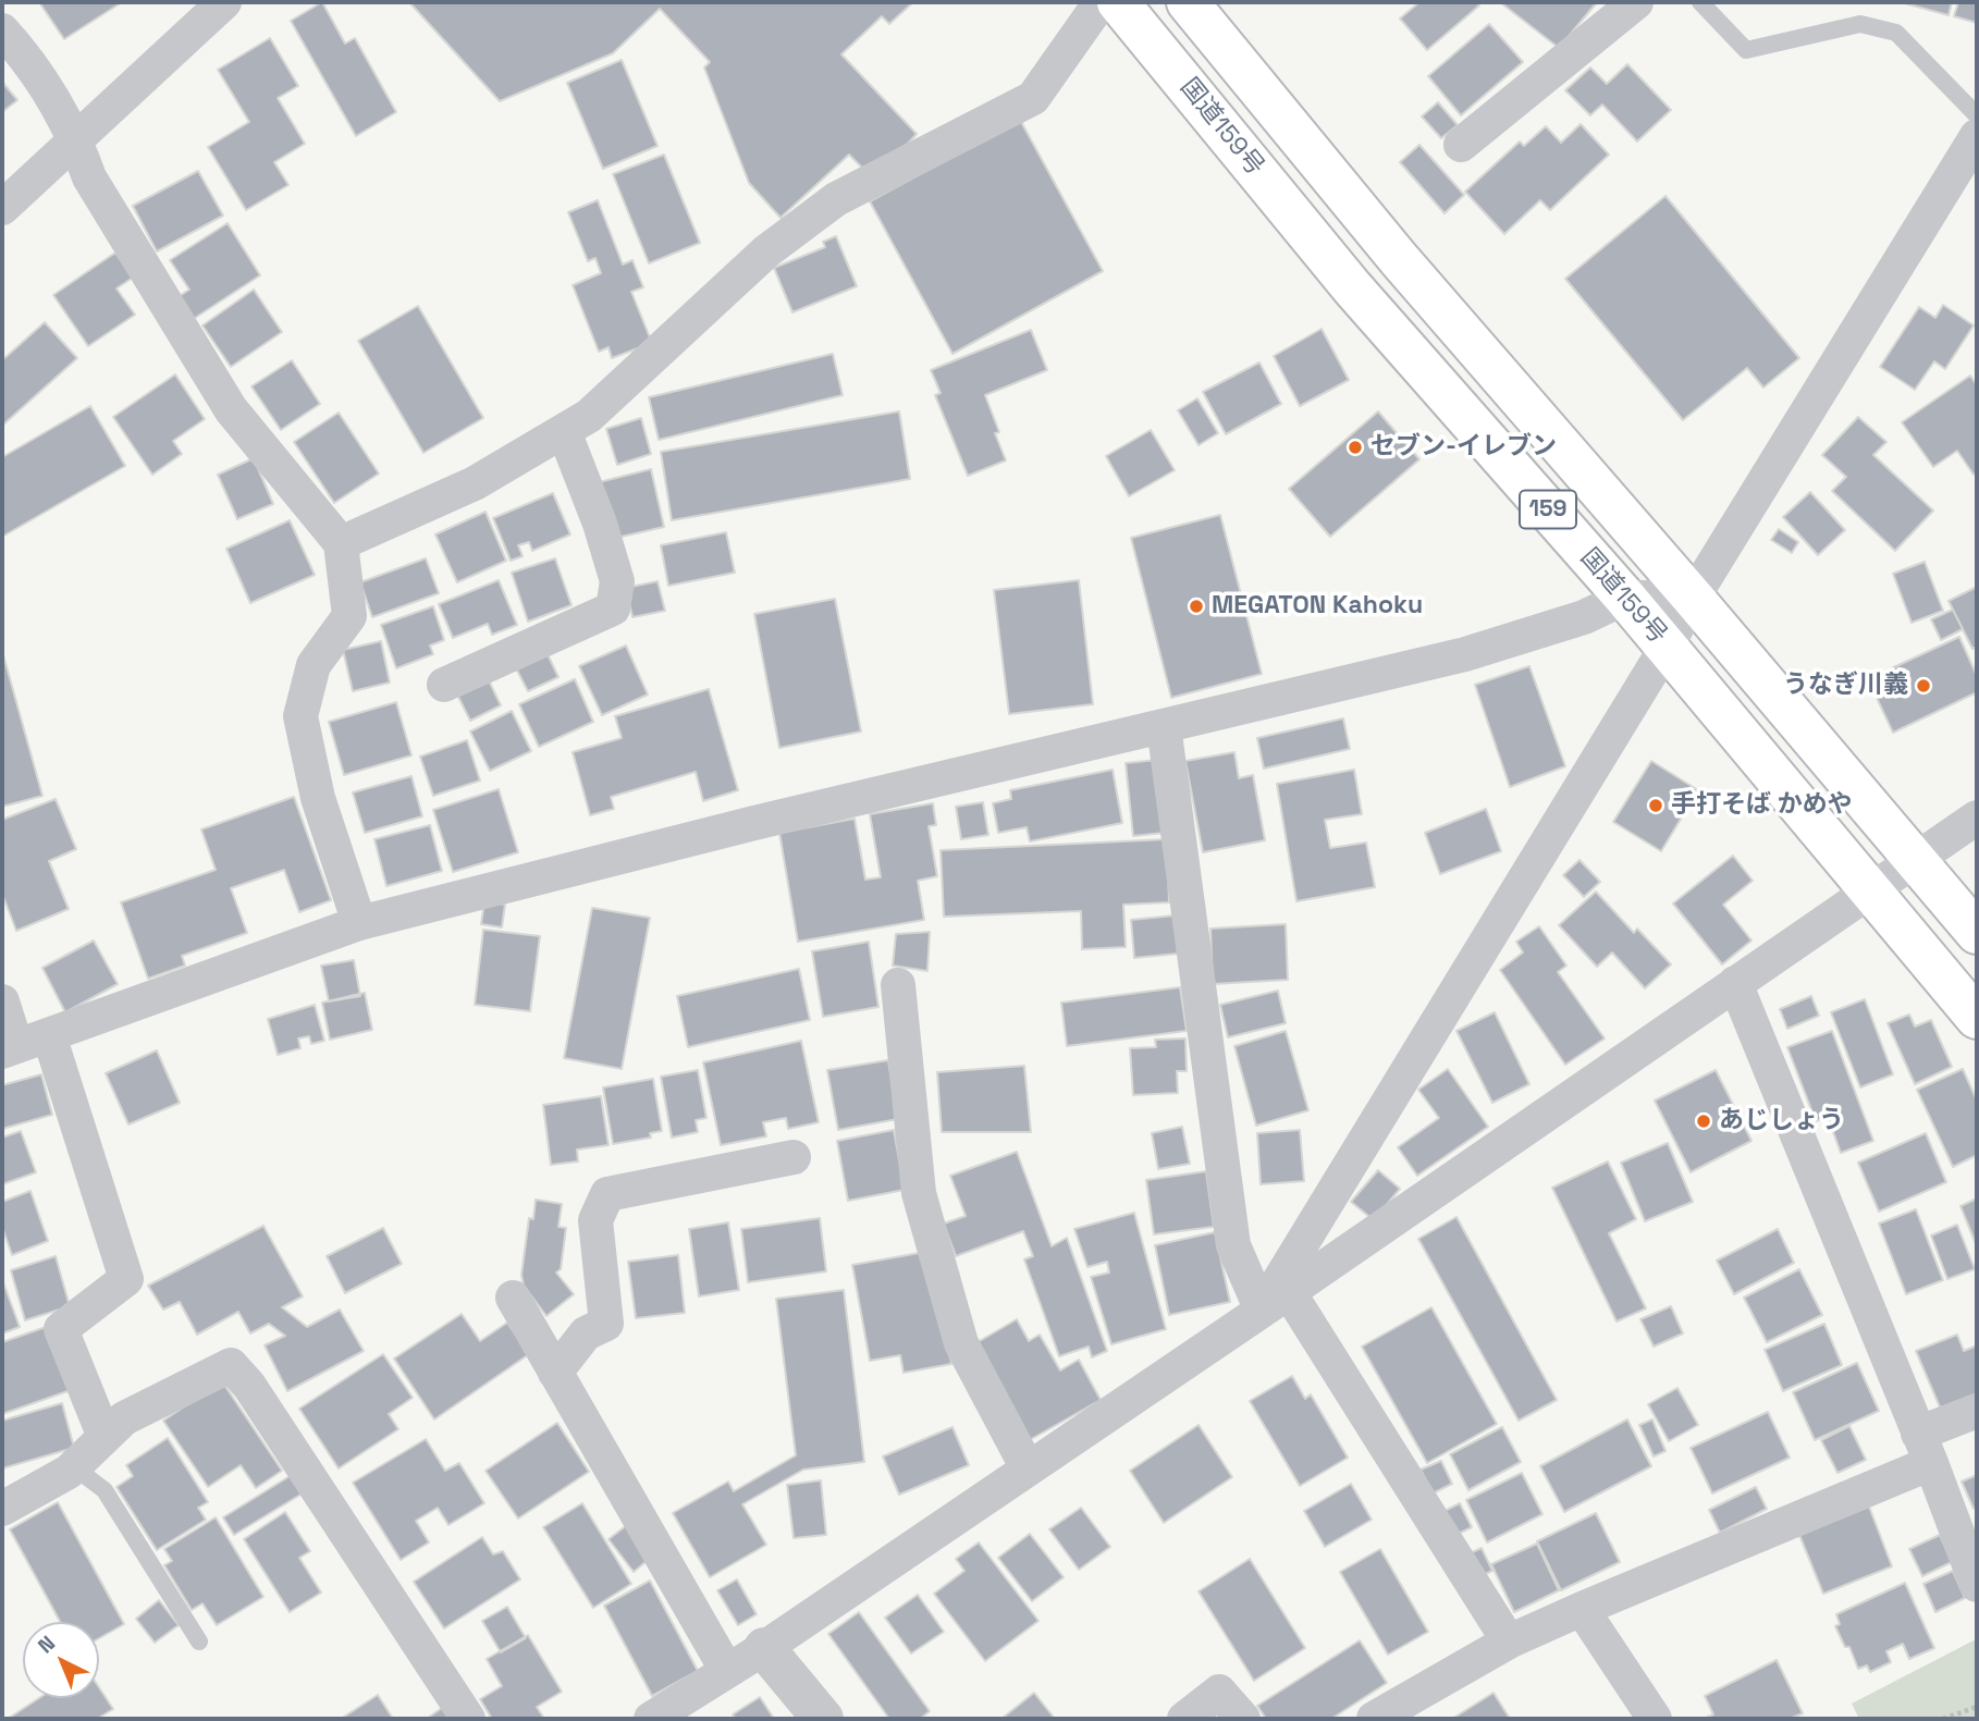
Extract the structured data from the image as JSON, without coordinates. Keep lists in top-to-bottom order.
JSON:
{
  "streets": {
    "highway": ["国道159号", "159"]
  },
  "places": [
    "セブン-イレブン",
    "MEGATON Kahoku",
    "うなぎ川義",
    "手打そば かめや",
    "あじしょう"
  ],
  "north": "top left"
}
